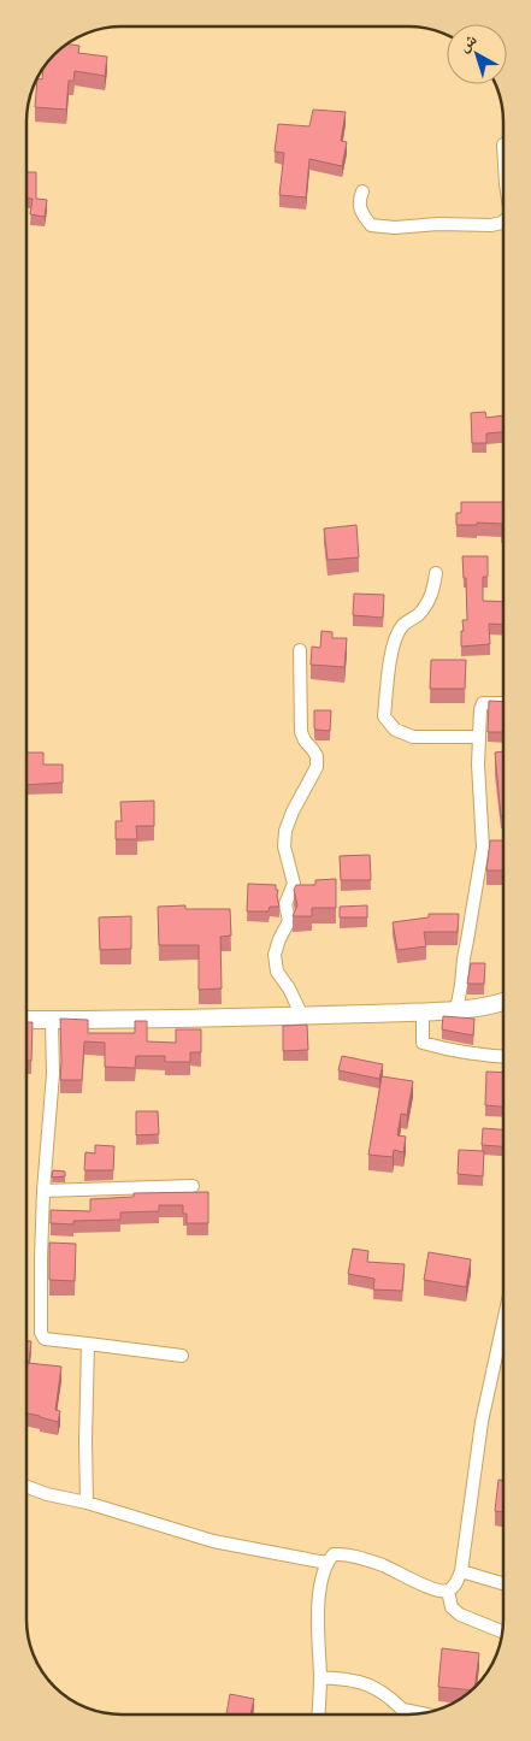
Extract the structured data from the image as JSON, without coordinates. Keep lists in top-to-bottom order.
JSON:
{
  "north": "top left"
}
